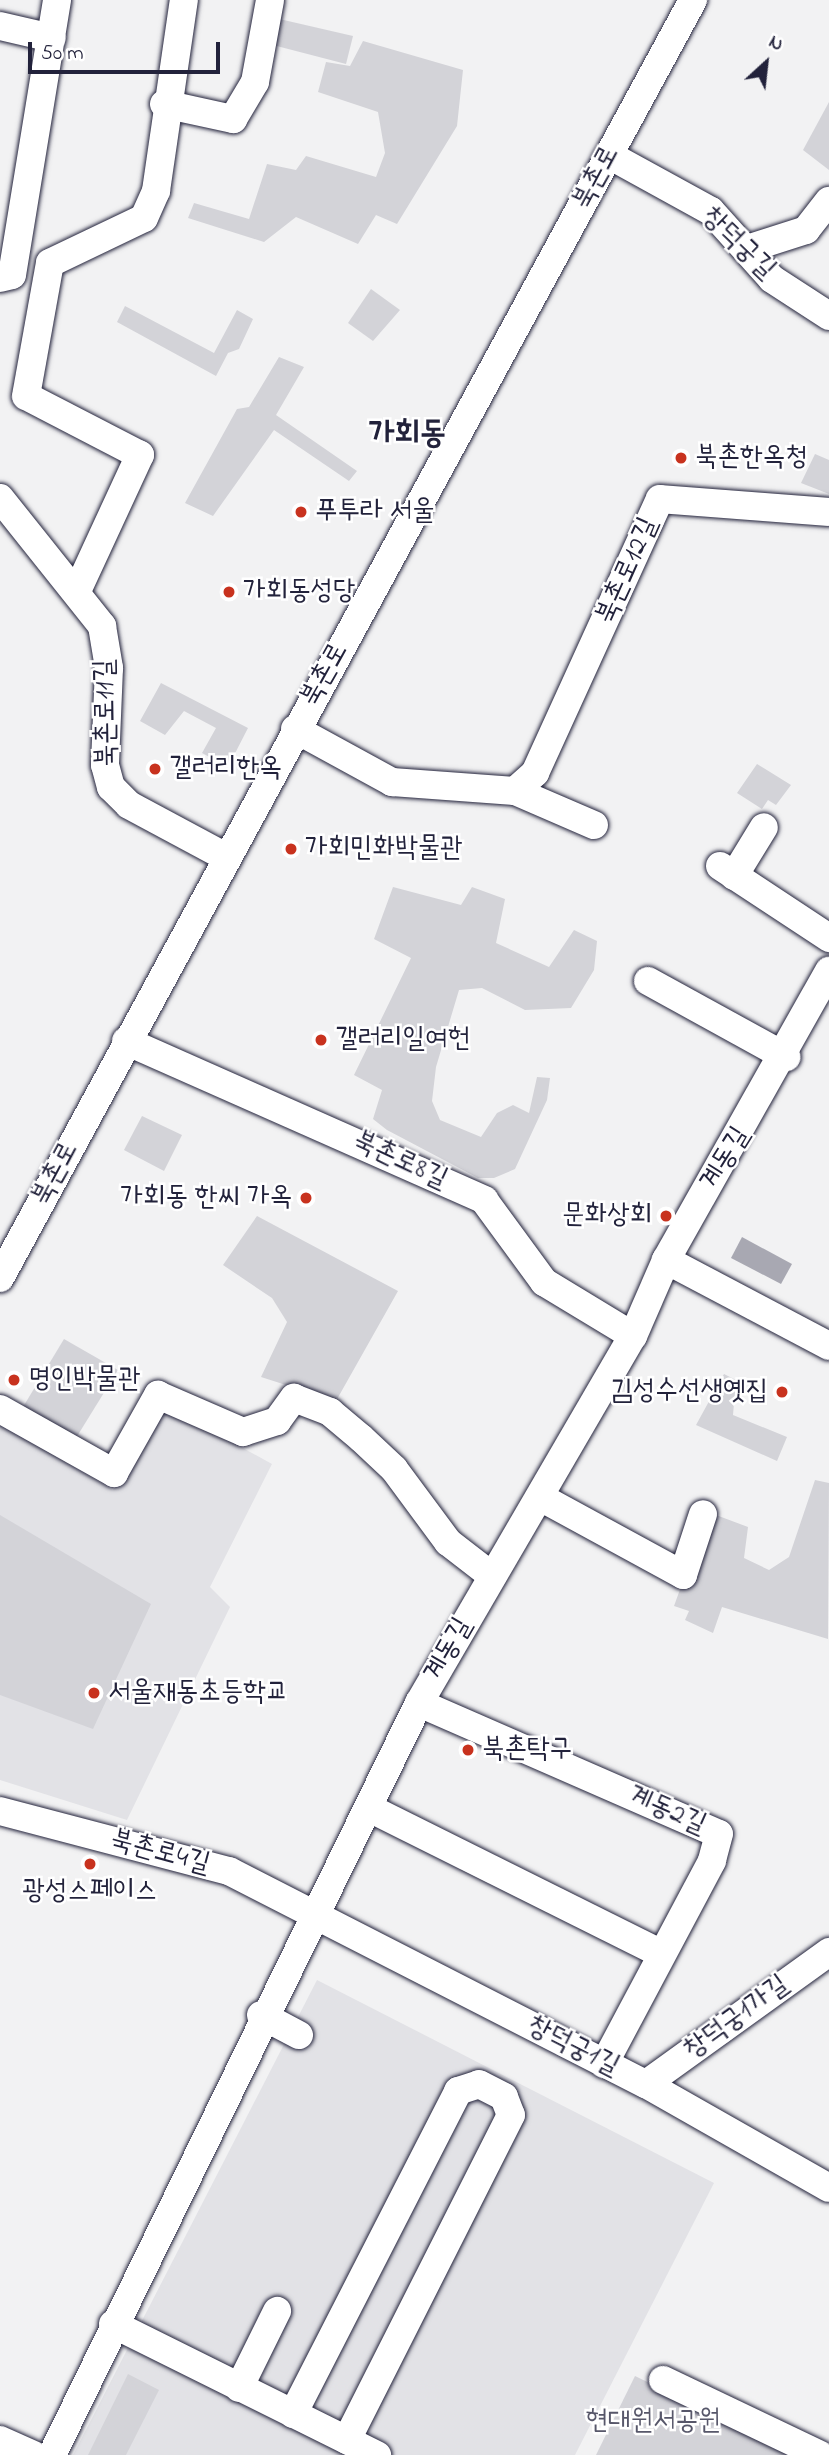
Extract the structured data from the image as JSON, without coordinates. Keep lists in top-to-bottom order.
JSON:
{
  "streets": {
    "street": [
      "북촌로",
      "창덕궁길",
      "북촌로12길",
      "북촌로11길",
      "계동길",
      "북촌로8길",
      "계동2길",
      "북촌로4길",
      "창덕궁1가길",
      "창덕궁1길"
    ]
  },
  "crossings": [
    ["북촌로", "창덕궁길"],
    ["북촌로", "북촌로11길"],
    ["북촌로", "북촌로8길"],
    ["계동길", "북촌로8길"],
    ["계동길", "계동2길"],
    ["계동길", "북촌로4길"],
    ["계동길", "창덕궁1길"],
    ["계동2길", "창덕궁1길"],
    ["북촌로4길", "창덕궁1길"],
    ["창덕궁1가길", "창덕궁1길"]
  ],
  "districts": ["가회동"],
  "parks": ["현대원서공원"],
  "places": [
    "북촌한옥청",
    "푸투라 서울",
    "가회동성당",
    "갤러리한옥",
    "가회민화박물관",
    "갤러리일여헌",
    "가회동 한씨 가옥",
    "문화상회",
    "명인박물관",
    "김성수선생옛집",
    "서울재동초등학교",
    "북촌탁구",
    "광성스페이스"
  ],
  "scale_bar": "50 m",
  "north": "top right"
}
